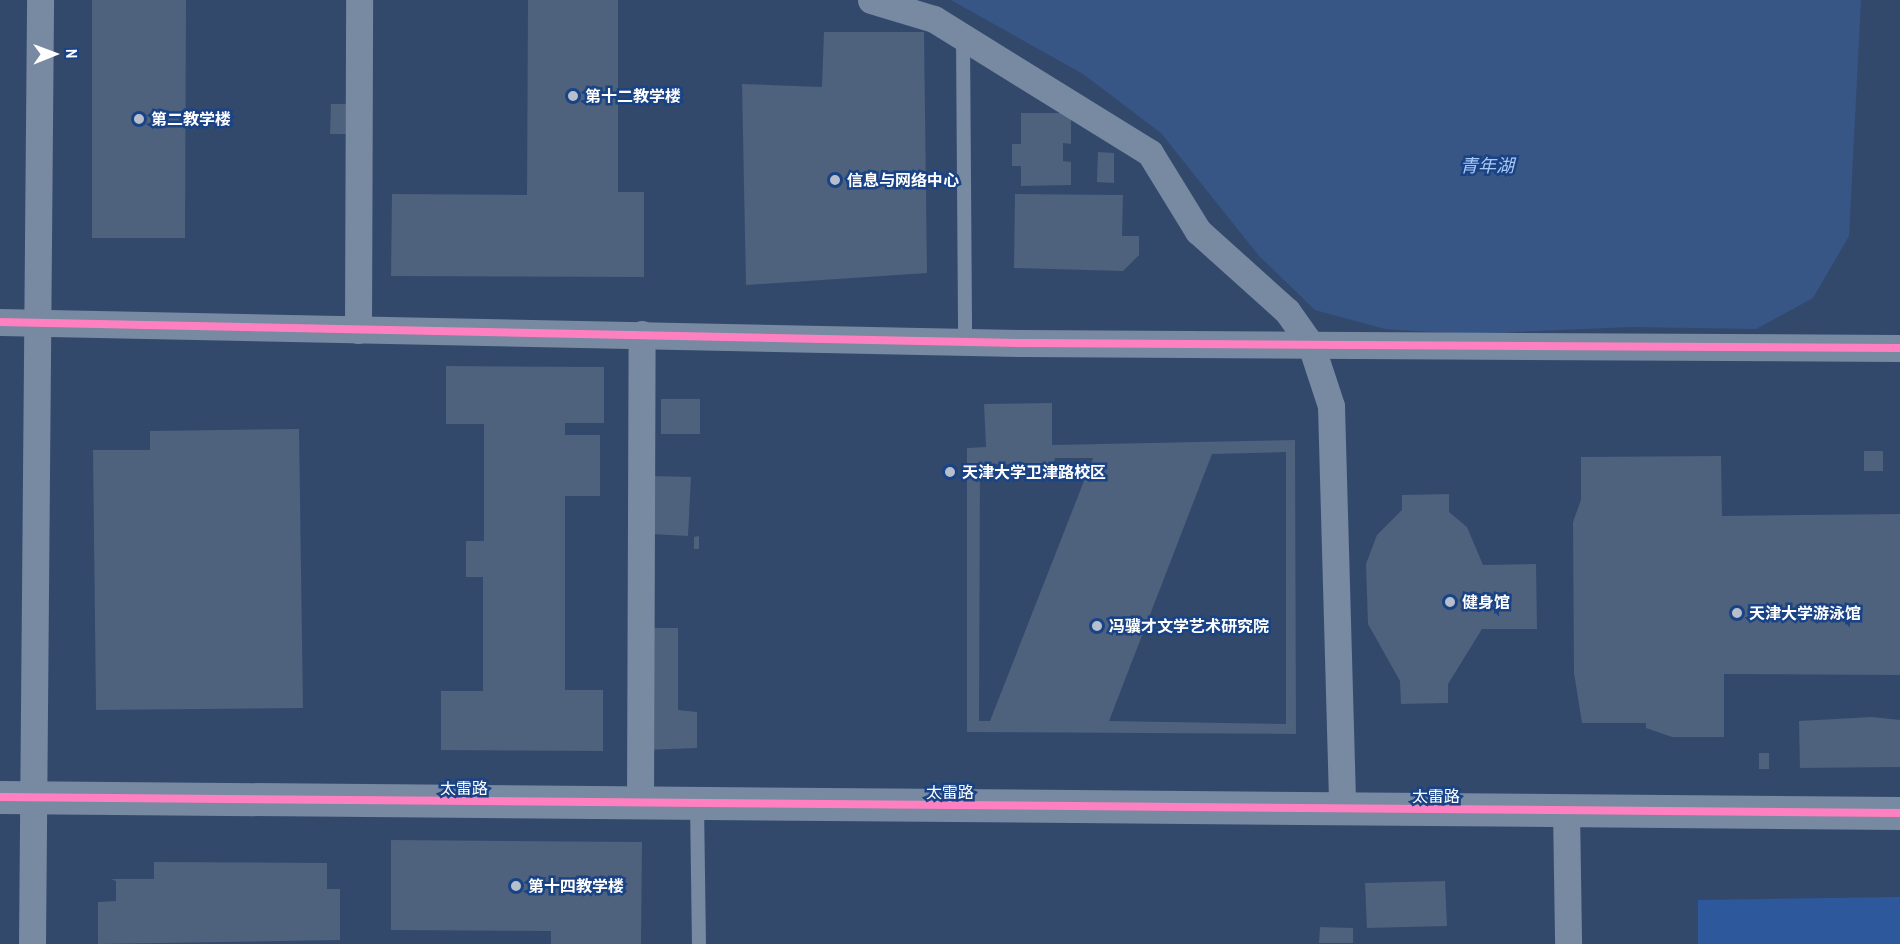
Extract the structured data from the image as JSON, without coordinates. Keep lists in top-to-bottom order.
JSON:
{
  "streets": {
    "street": ["太雷路"]
  },
  "water": ["青年湖"],
  "places": [
    "第十二教学楼",
    "第二教学楼",
    "信息与网络中心",
    "天津大学卫津路校区",
    "健身馆",
    "天津大学游泳馆",
    "冯骥才文学艺术研究院",
    "第十四教学楼"
  ],
  "north": "right"
}
